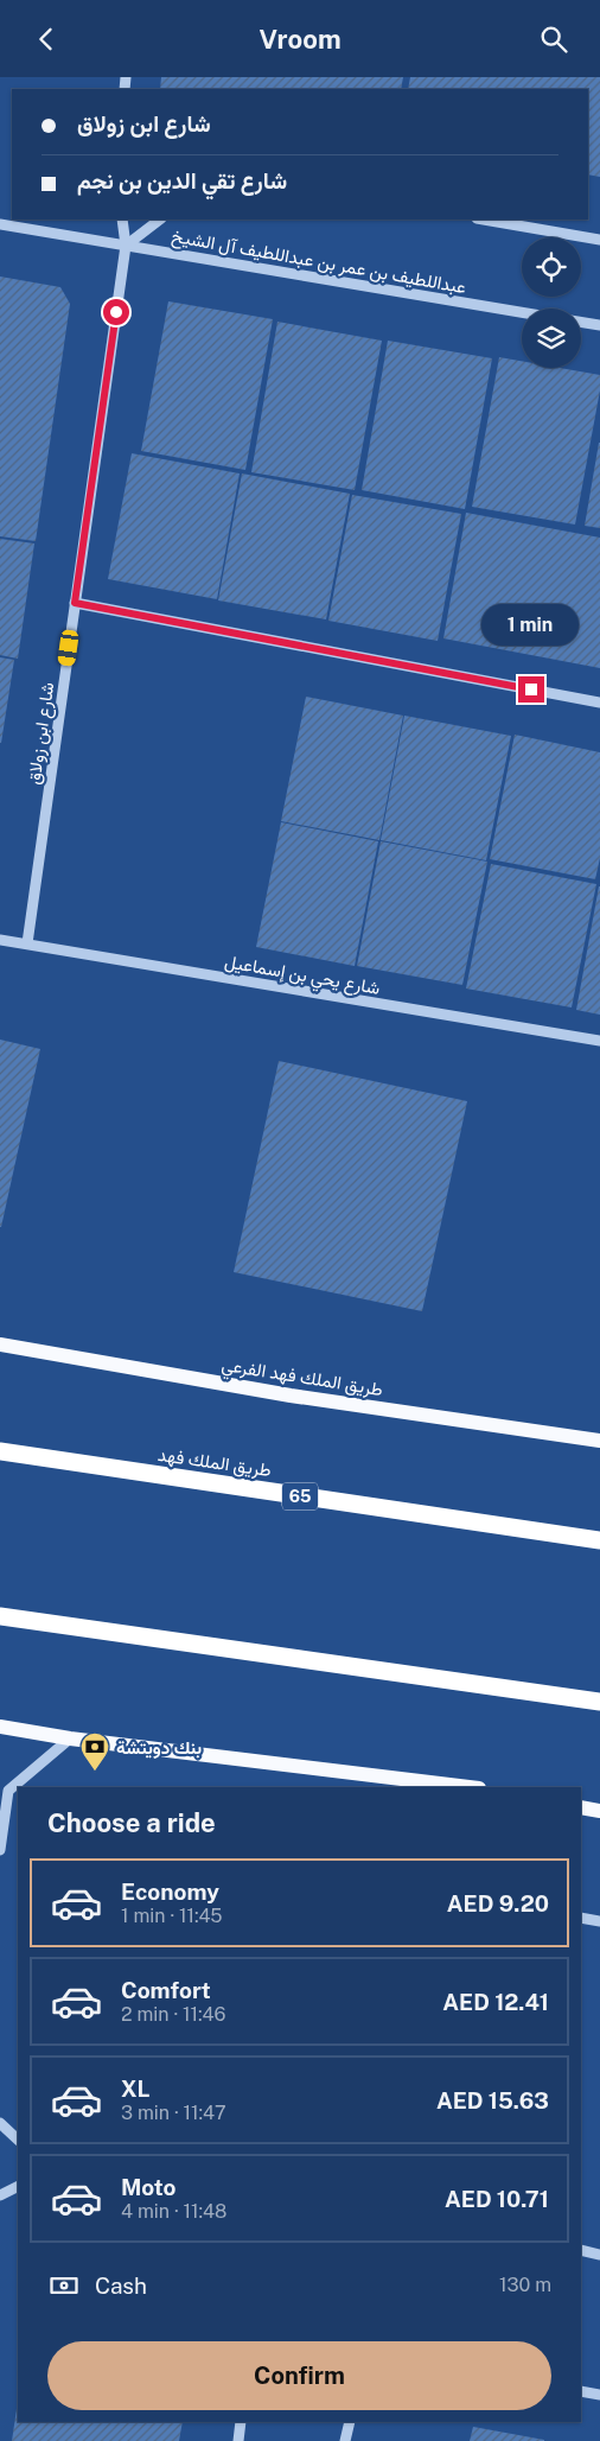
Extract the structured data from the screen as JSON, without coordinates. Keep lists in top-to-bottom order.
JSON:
{
  "streets": {
    "highway": ["طريق الملك فهد", "65"],
    "main road": ["طريق الملك فهد الفرعي"],
    "street": ["عبداللطيف بن عمر بن عبداللطيف آل الشيخ", "شارع ابن زولاق", "شارع يحي بن إسماعيل"]
  },
  "crossings": [
    ["عبداللطيف بن عمر بن عبداللطيف آل الشيخ", "شارع ابن زولاق"],
    ["شارع ابن زولاق", "شارع يحي بن إسماعيل"]
  ],
  "places": {
    "bank": ["بنك دويتشة"]
  },
  "page": {
    "header": "Vroom",
    "banner": ["شارع ابن زولاق", "شارع تقي الدين بن نجم"],
    "bubble": "1 min",
    "heading": "Choose a ride",
    "list": [
      {
        "name": "Economy",
        "note": "1 min · 11:45",
        "value": "AED 9.20"
      },
      {
        "name": "Comfort",
        "note": "2 min · 11:46",
        "value": "AED 12.41"
      },
      {
        "name": "XL",
        "note": "3 min · 11:47",
        "value": "AED 15.63"
      },
      {
        "name": "Moto",
        "note": "4 min · 11:48",
        "value": "AED 10.71"
      }
    ],
    "pay": ["Cash", "130 m"],
    "buttons": "Confirm"
  }
}
